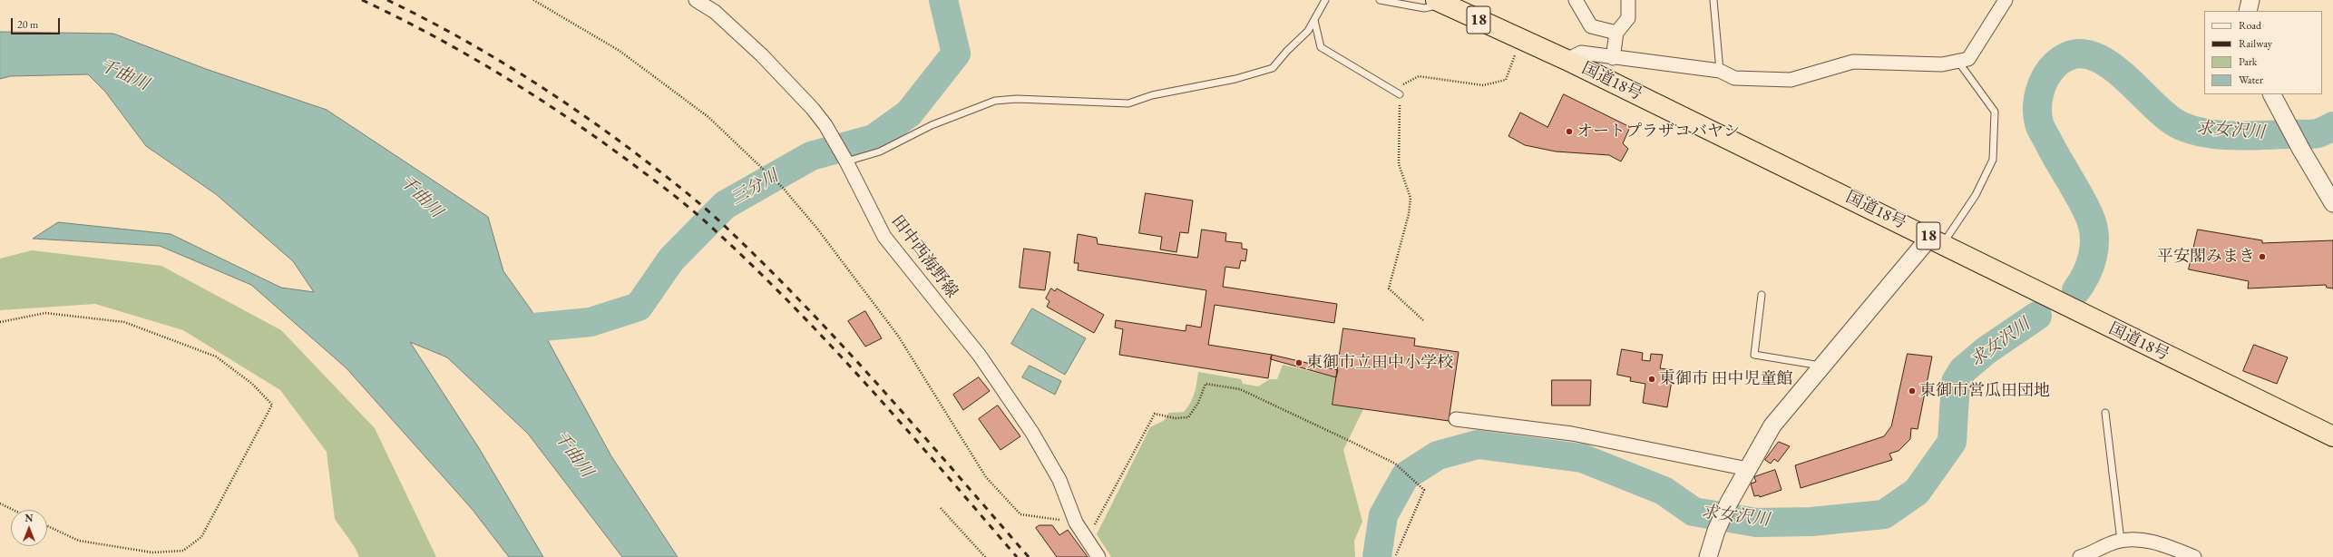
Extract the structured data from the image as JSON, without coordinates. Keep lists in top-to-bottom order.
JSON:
{
  "streets": {
    "highway": ["18", "国道18号"],
    "street": ["田中西海野線"]
  },
  "water": ["千曲川", "求女沢川", "三分川"],
  "places": [
    "オートプラザコバヤシ",
    "平安閣みまき",
    "東御市立田中小学校",
    "東御市 田中児童館",
    "東御市営瓜田団地"
  ],
  "legend": [
    "Road",
    "Railway",
    "Park",
    "Water"
  ],
  "scale_bar": "20 m",
  "north": "top"
}
